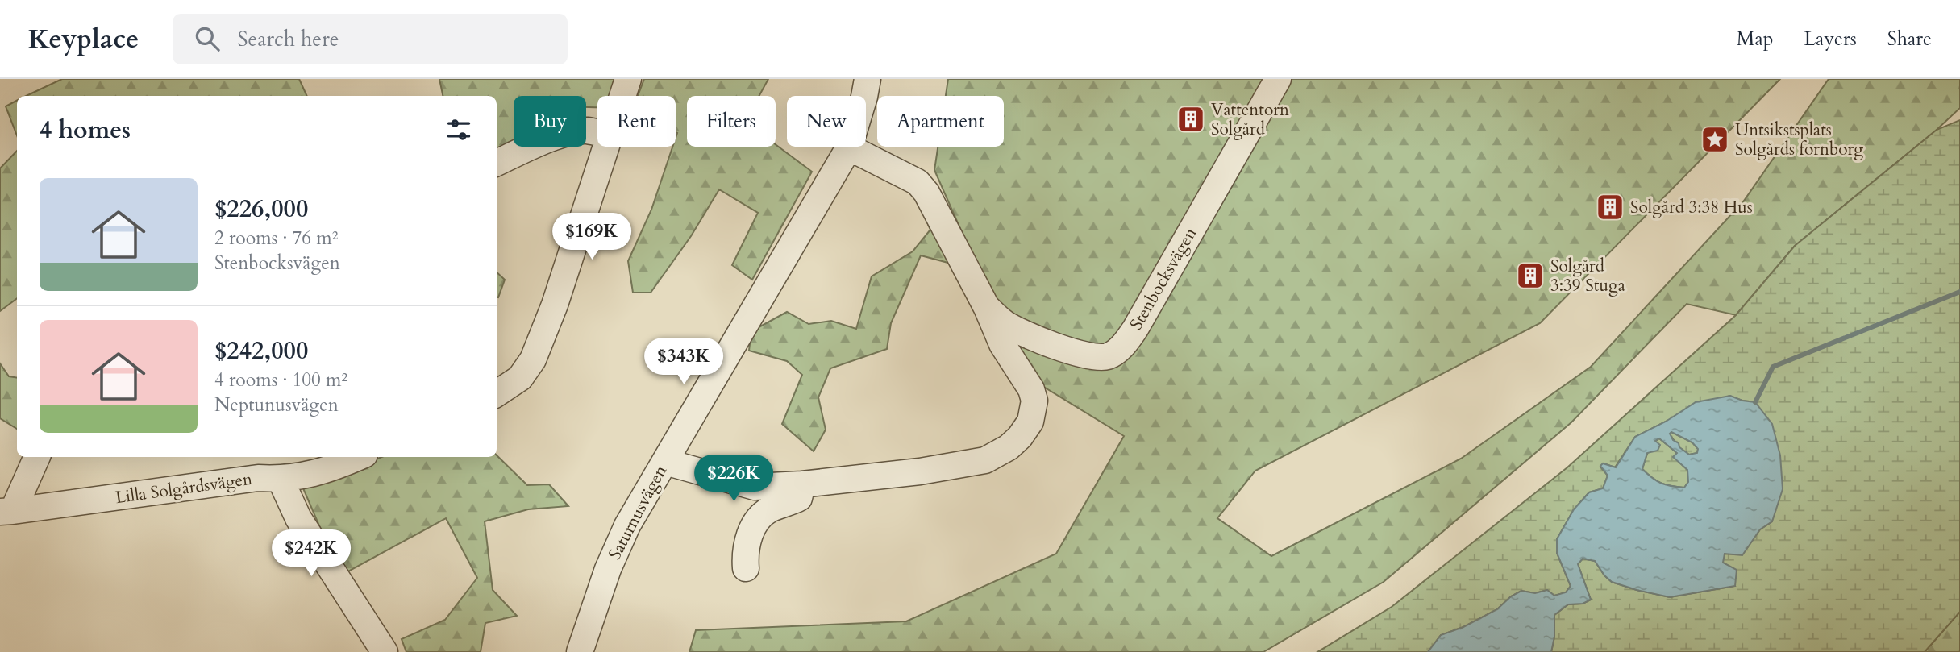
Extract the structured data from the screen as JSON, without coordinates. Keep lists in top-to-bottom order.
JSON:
{
  "streets": {
    "street": ["Stenbocksvägen", "Lilla Solgårdsvägen", "Saturnusvägen"]
  },
  "crossings": [
    ["Stenbocksvägen", "Saturnusvägen"]
  ],
  "places": {
    "building": ["Vattentorn Solgård", "Solgård 3:38 Hus", "Solgård 3:39 Stuga"],
    "place": ["Untsikstsplats Solgårds fornborg"]
  },
  "page": {
    "header": "Keyplace",
    "search": "Search here",
    "nav": ["Map", "Layers", "Share"],
    "chip": [
      "Buy",
      "Rent",
      "Filters",
      "New",
      "Apartment"
    ],
    "heading": "4 homes",
    "list": [
      {
        "name": "$226,000",
        "note": "2 rooms · 76 m² · Stenbocksvägen"
      },
      {
        "name": "$242,000",
        "note": "4 rooms · 100 m² · Neptunusvägen"
      }
    ],
    "price": [
      "$169K",
      "$343K",
      "$226K",
      "$242K"
    ]
  }
}
